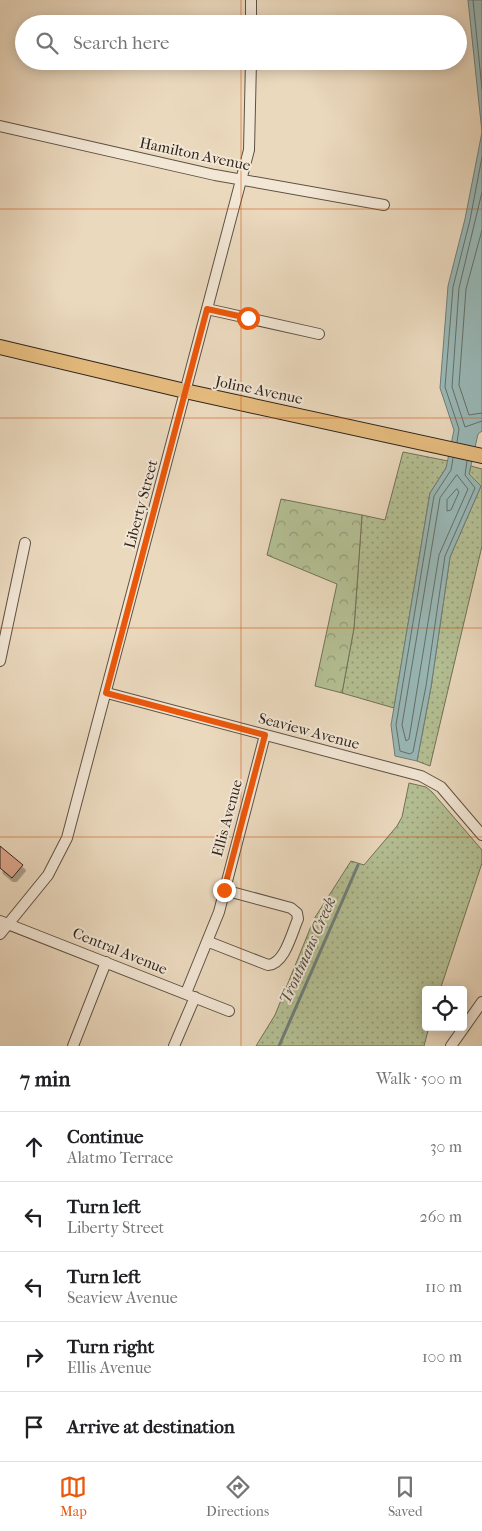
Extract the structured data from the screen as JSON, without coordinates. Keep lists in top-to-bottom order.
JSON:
{
  "streets": {
    "main road": ["Joline Avenue"],
    "street": [
      "Hamilton Avenue",
      "Liberty Street",
      "Seaview Avenue",
      "Ellis Avenue",
      "Central Avenue"
    ]
  },
  "crossings": [
    ["Hamilton Avenue", "Liberty Street"],
    ["Joline Avenue", "Liberty Street"],
    ["Liberty Street", "Seaview Avenue"],
    ["Liberty Street", "Central Avenue"],
    ["Seaview Avenue", "Ellis Avenue"],
    ["Ellis Avenue", "Central Avenue"]
  ],
  "water": ["Troutmans Creek"],
  "page": {
    "search": "Search here",
    "heading": ["7 min", "Walk · 500 m"],
    "list": [
      ["Continue", "Alatmo Terrace", "30 m"],
      ["Turn left", "Liberty Street", "260 m"],
      ["Turn left", "Seaview Avenue", "110 m"],
      ["Turn right", "Ellis Avenue", "100 m"],
      "Arrive at destination"
    ],
    "nav": ["Map", "Directions", "Saved"]
  }
}
